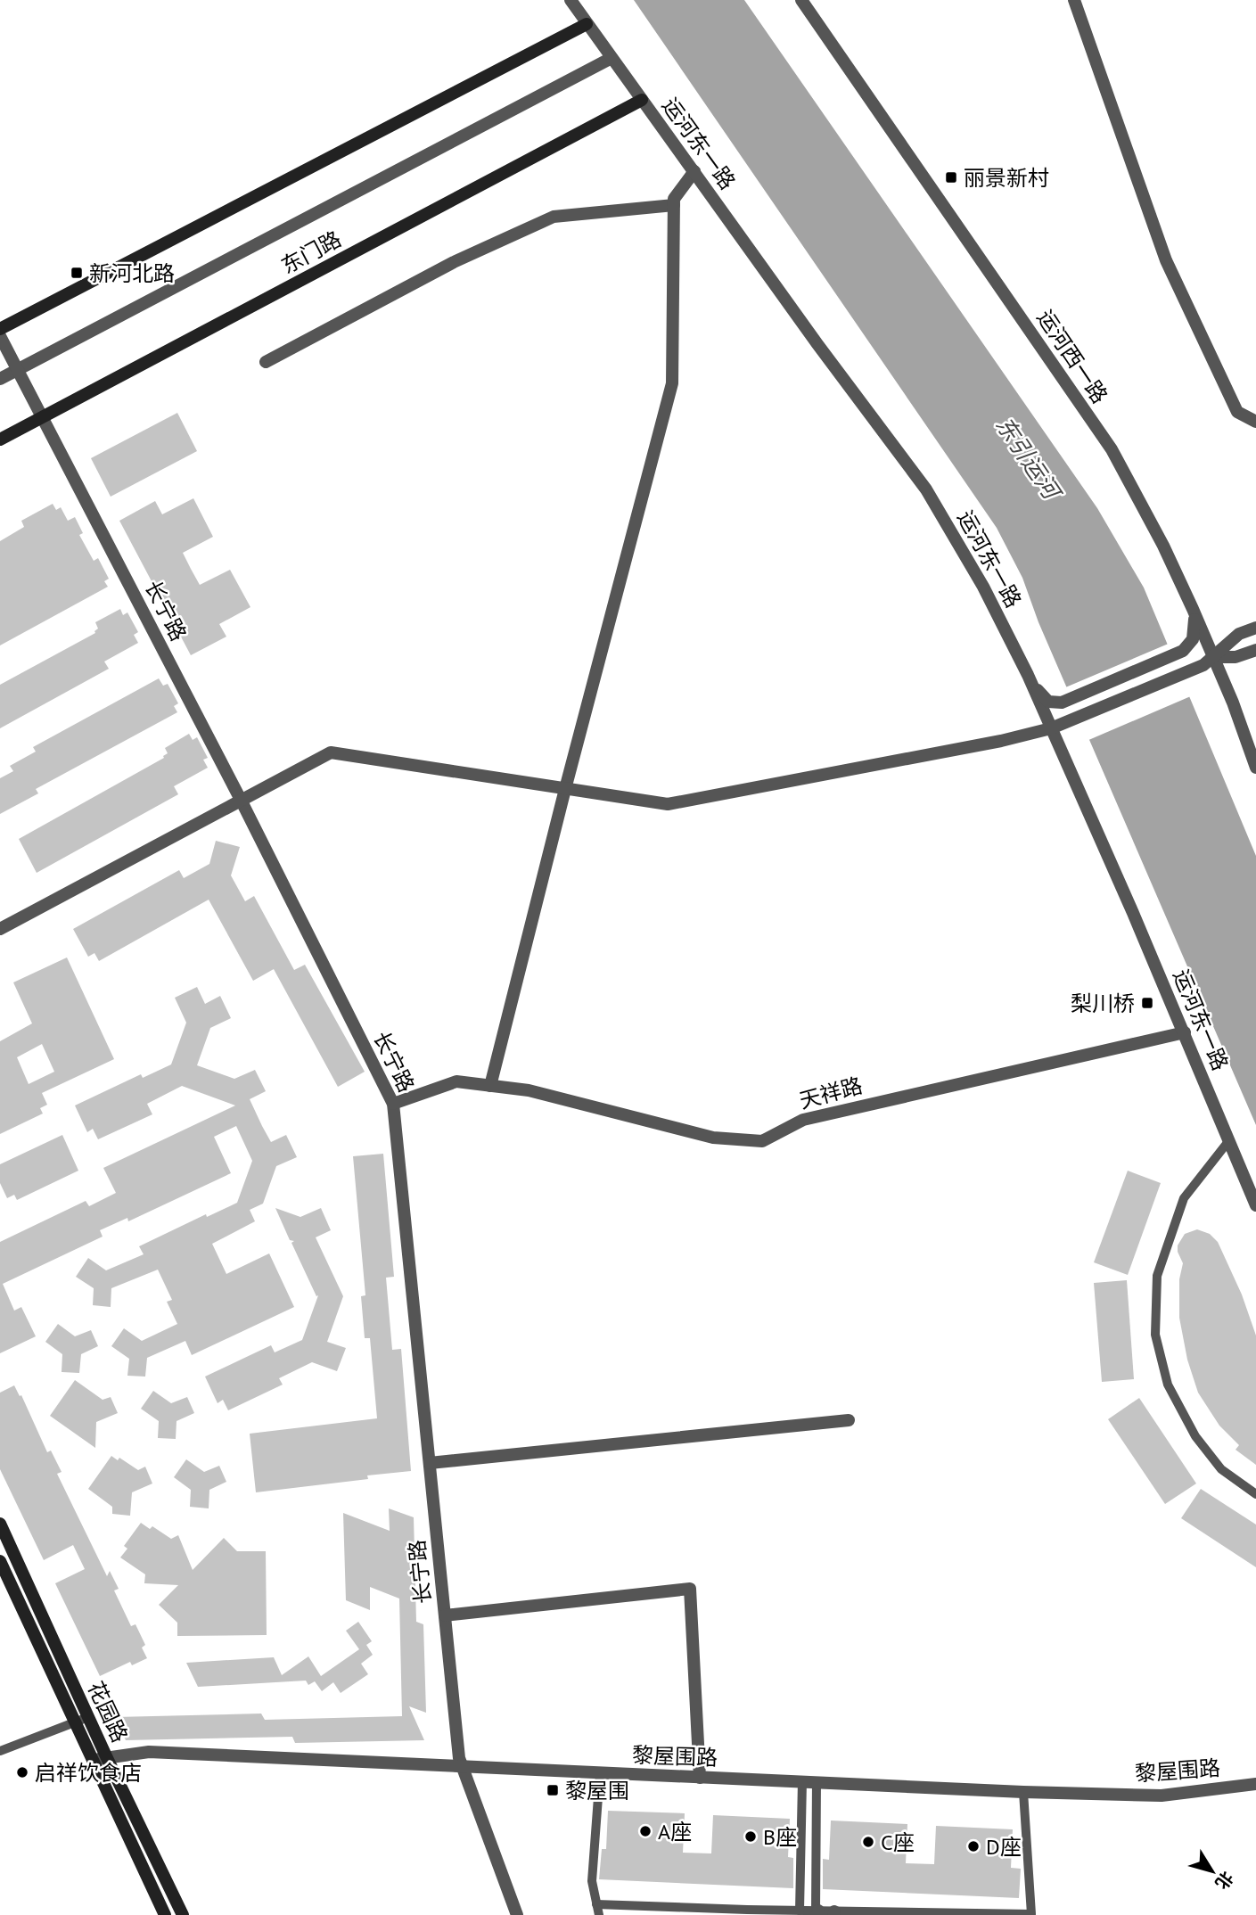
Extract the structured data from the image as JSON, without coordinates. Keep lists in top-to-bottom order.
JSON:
{
  "streets": {
    "main road": ["东门路", "花园路"],
    "street": [
      "运河东一路",
      "运河西一路",
      "长宁路",
      "天祥路",
      "黎屋围路"
    ]
  },
  "crossings": [
    ["运河东一路", "东门路"],
    ["运河东一路", "天祥路"],
    ["东门路", "长宁路"],
    ["长宁路", "天祥路"],
    ["长宁路", "黎屋围路"],
    ["花园路", "黎屋围路"]
  ],
  "water": ["东引运河"],
  "places": {
    "transit": [
      "丽景新村",
      "新河北路",
      "梨川桥",
      "黎屋围"
    ],
    "other": [
      "启祥饮食店",
      "A座",
      "B座",
      "C座",
      "D座"
    ]
  },
  "north": "bottom right"
}
